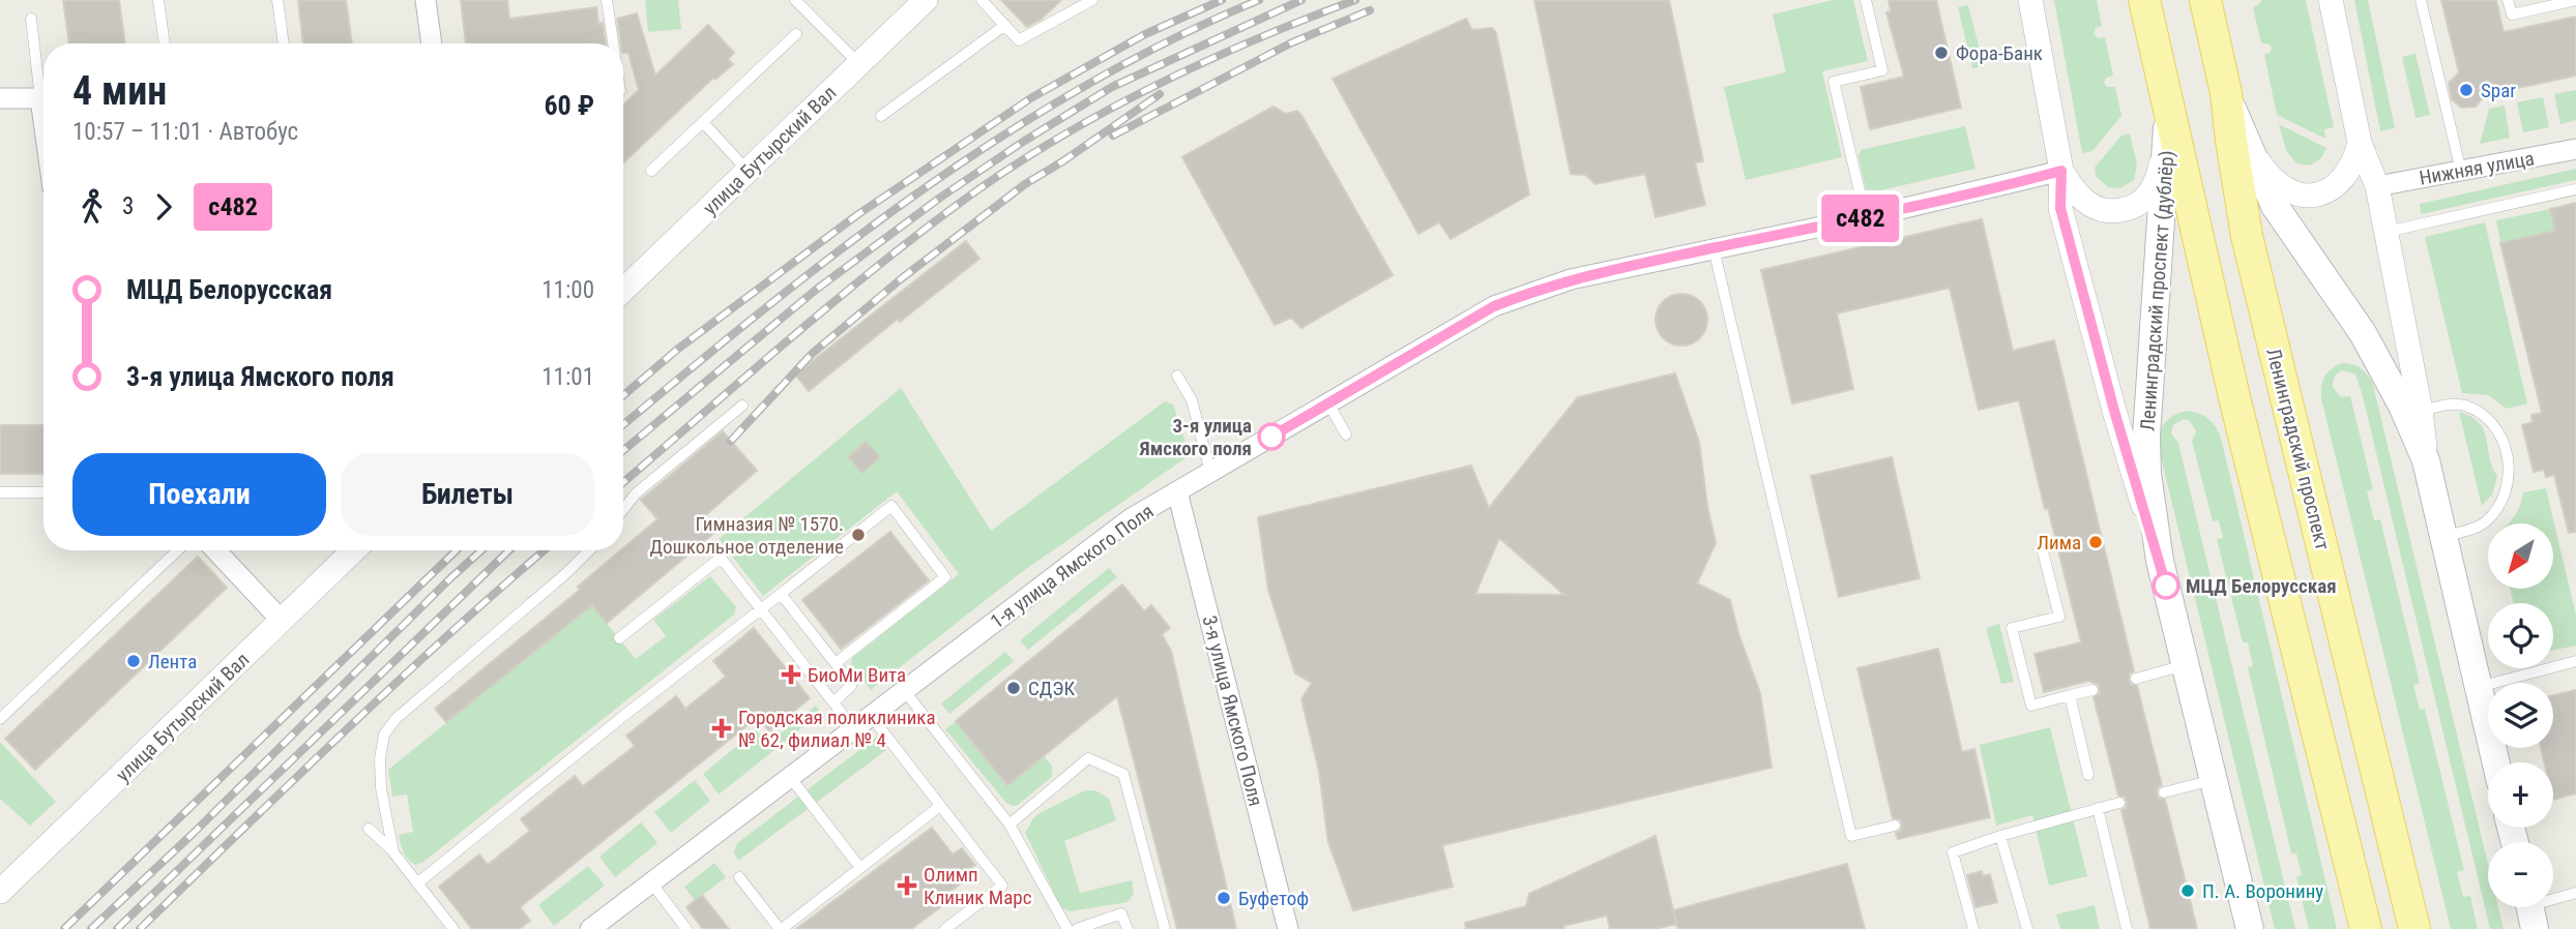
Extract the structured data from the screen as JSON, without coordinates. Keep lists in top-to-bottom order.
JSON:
{
  "streets": {
    "main road": ["Ленинградский проспект (дублёр)", "Ленинградский проспект"],
    "street": [
      "улица Бутырский Вал",
      "Нижняя улица",
      "1-я улица Ямского Поля",
      "3-я улица Ямского Поля"
    ]
  },
  "crossings": [
    ["Ленинградский проспект (дублёр)", "1-я улица Ямского Поля"],
    ["1-я улица Ямского Поля", "3-я улица Ямского Поля"]
  ],
  "places": {
    "other": [
      "Фора-Банк",
      "Spar",
      "3-я улица Ямского поля",
      "Гимназия № 1570. Дошкольное отделение",
      "Лима",
      "МЦД Белорусская",
      "Лента",
      "СДЭК",
      "П. А. Воронину",
      "Буфетоф"
    ],
    "health": ["БиоМи Вита", "Городская поликлиника № 62, филиал № 4", "Олимп Клиник Марс"]
  },
  "lines": ["bus line с482"],
  "north": "bottom left",
  "page": {
    "on_map": "с482",
    "heading": ["4 мин", "10:57 – 11:01 · Автобус", "60 ₽"],
    "legs": ["3", "с482"],
    "list": [
      {
        "name": "МЦД Белорусская",
        "value": "11:00"
      },
      {
        "name": "3-я улица Ямского поля",
        "value": "11:01"
      }
    ],
    "buttons": ["Поехали", "Билеты"],
    "map_buttons": ["+", "−"]
  }
}
